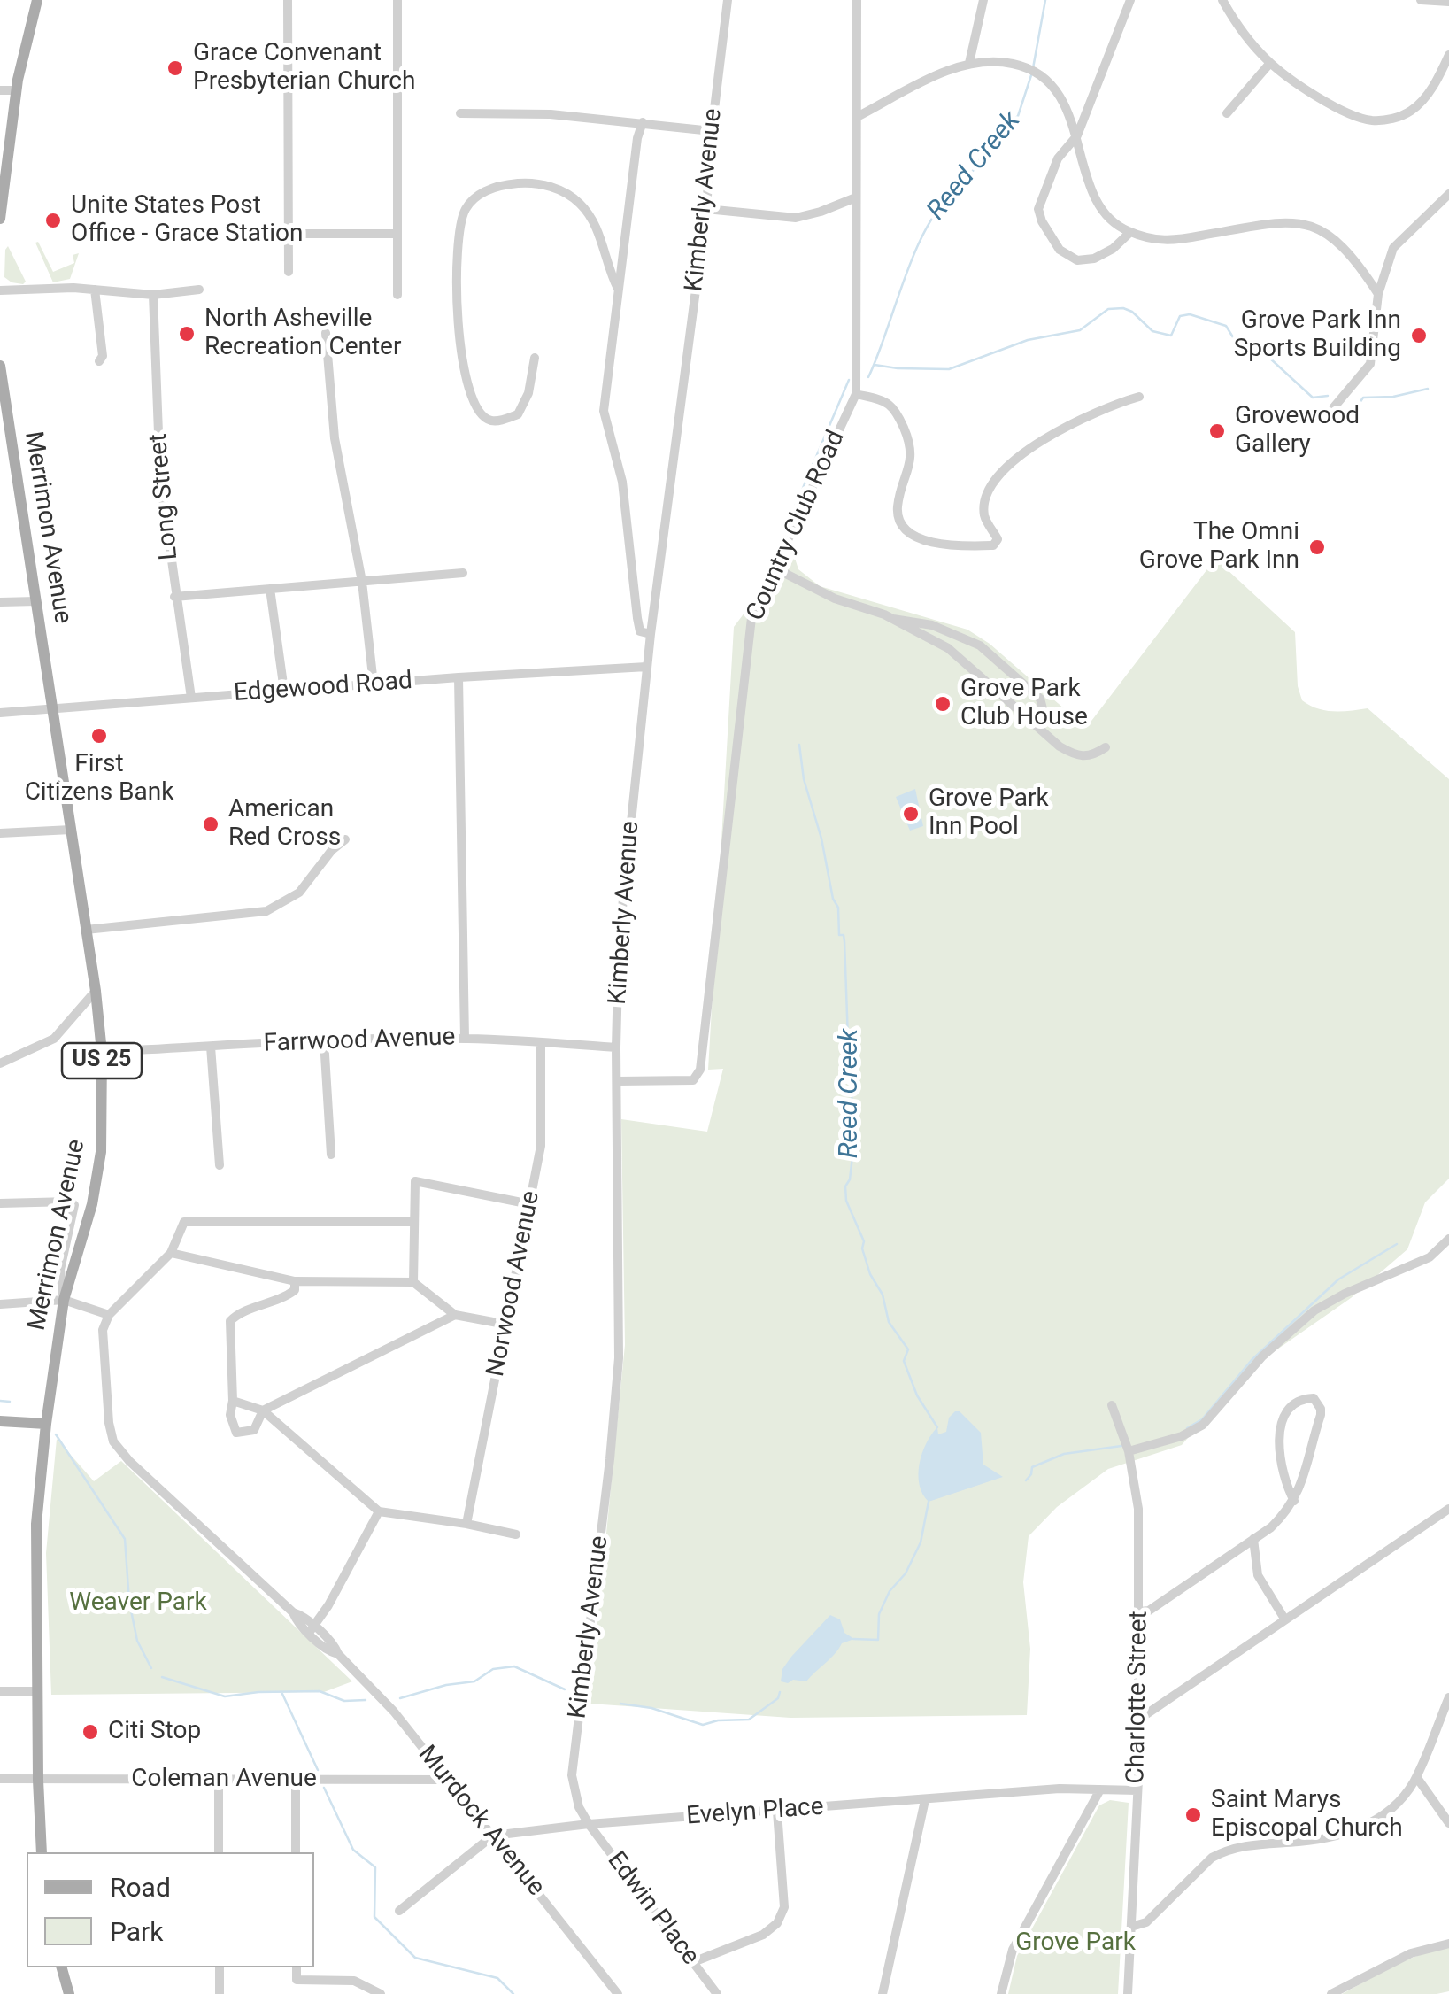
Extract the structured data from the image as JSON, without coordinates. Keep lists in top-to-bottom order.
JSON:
{
  "streets": {
    "main road": ["Merrimon Avenue", "US 25"],
    "street": [
      "Kimberly Avenue",
      "Long Street",
      "Country Club Road",
      "Edgewood Road",
      "Farrwood Avenue",
      "Norwood Avenue",
      "Charlotte Street",
      "Coleman Avenue",
      "Evelyn Place",
      "Murdock Avenue",
      "Edwin Place"
    ]
  },
  "crossings": [
    ["Kimberly Avenue", "Country Club Road"],
    ["Kimberly Avenue", "Edgewood Road"],
    ["Kimberly Avenue", "Farrwood Avenue"],
    ["Kimberly Avenue", "Evelyn Place"],
    ["Kimberly Avenue", "Edwin Place"],
    ["Long Street", "Edgewood Road"],
    ["Merrimon Avenue", "Edgewood Road"],
    ["Merrimon Avenue", "Farrwood Avenue"],
    ["Merrimon Avenue", "Coleman Avenue"],
    ["Farrwood Avenue", "Norwood Avenue"],
    ["Charlotte Street", "Evelyn Place"],
    ["Coleman Avenue", "Murdock Avenue"],
    ["Evelyn Place", "Murdock Avenue"],
    ["Evelyn Place", "Edwin Place"]
  ],
  "water": ["Reed Creek"],
  "parks": ["Weaver Park", "Grove Park"],
  "places": [
    "Grace Convenant Presbyterian Church",
    "Unite States Post Office - Grace Station",
    "North Asheville Recreation Center",
    "Grove Park Inn Sports Building",
    "Grovewood Gallery",
    "The Omni Grove Park Inn",
    "Grove Park Club House",
    "First Citizens Bank",
    "Grove Park Inn Pool",
    "American Red Cross",
    "Citi Stop",
    "Saint Marys Episcopal Church"
  ],
  "legend": ["Road", "Park"]
}
